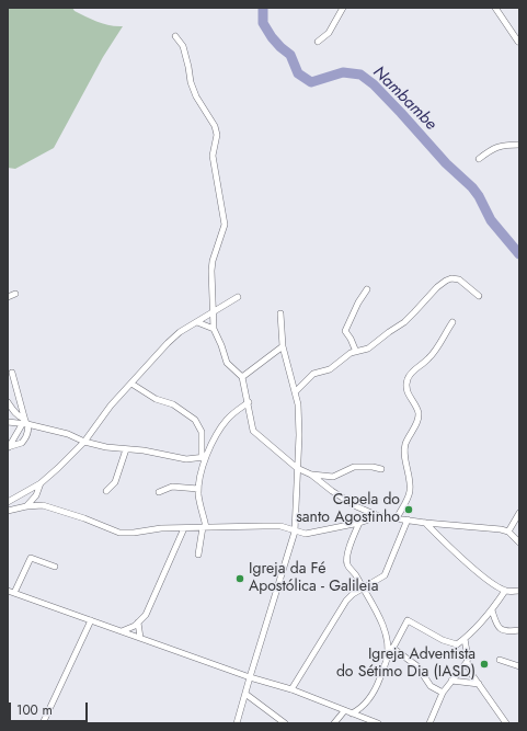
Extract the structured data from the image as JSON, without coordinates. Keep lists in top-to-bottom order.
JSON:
{
  "water": ["Nambambe"],
  "places": ["Capela do santo Agostinho", "Igreja da Fé Apostólica - Galileia", "Igreja Adventista do Sétimo Dia (IASD)"],
  "scale_bar": "100 m"
}
